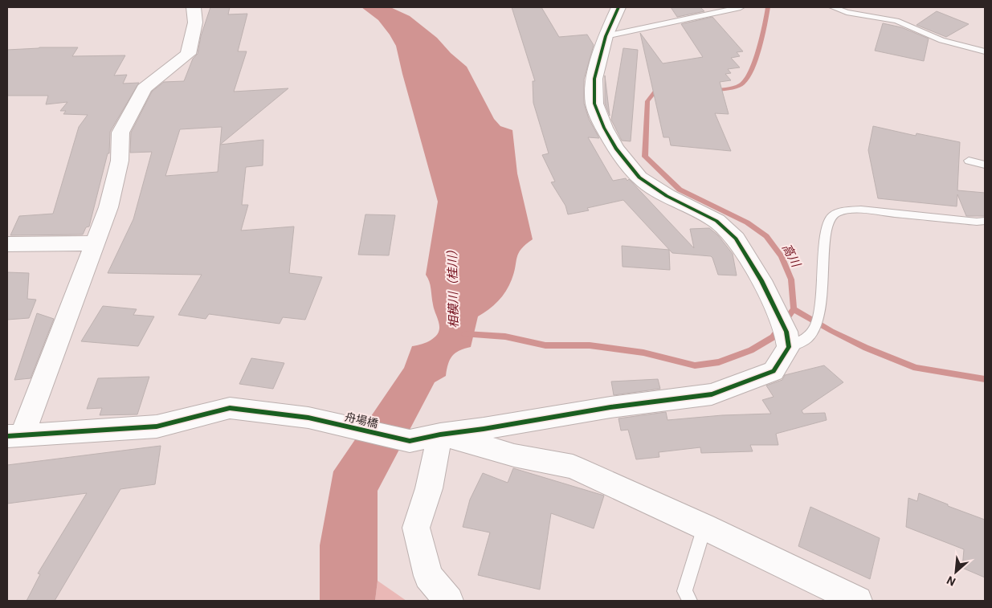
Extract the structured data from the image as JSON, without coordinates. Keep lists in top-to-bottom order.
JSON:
{
  "streets": {
    "street": ["舟場橋"]
  },
  "water": ["高川", "相模川（桂川）"],
  "north": "bottom left"
}
